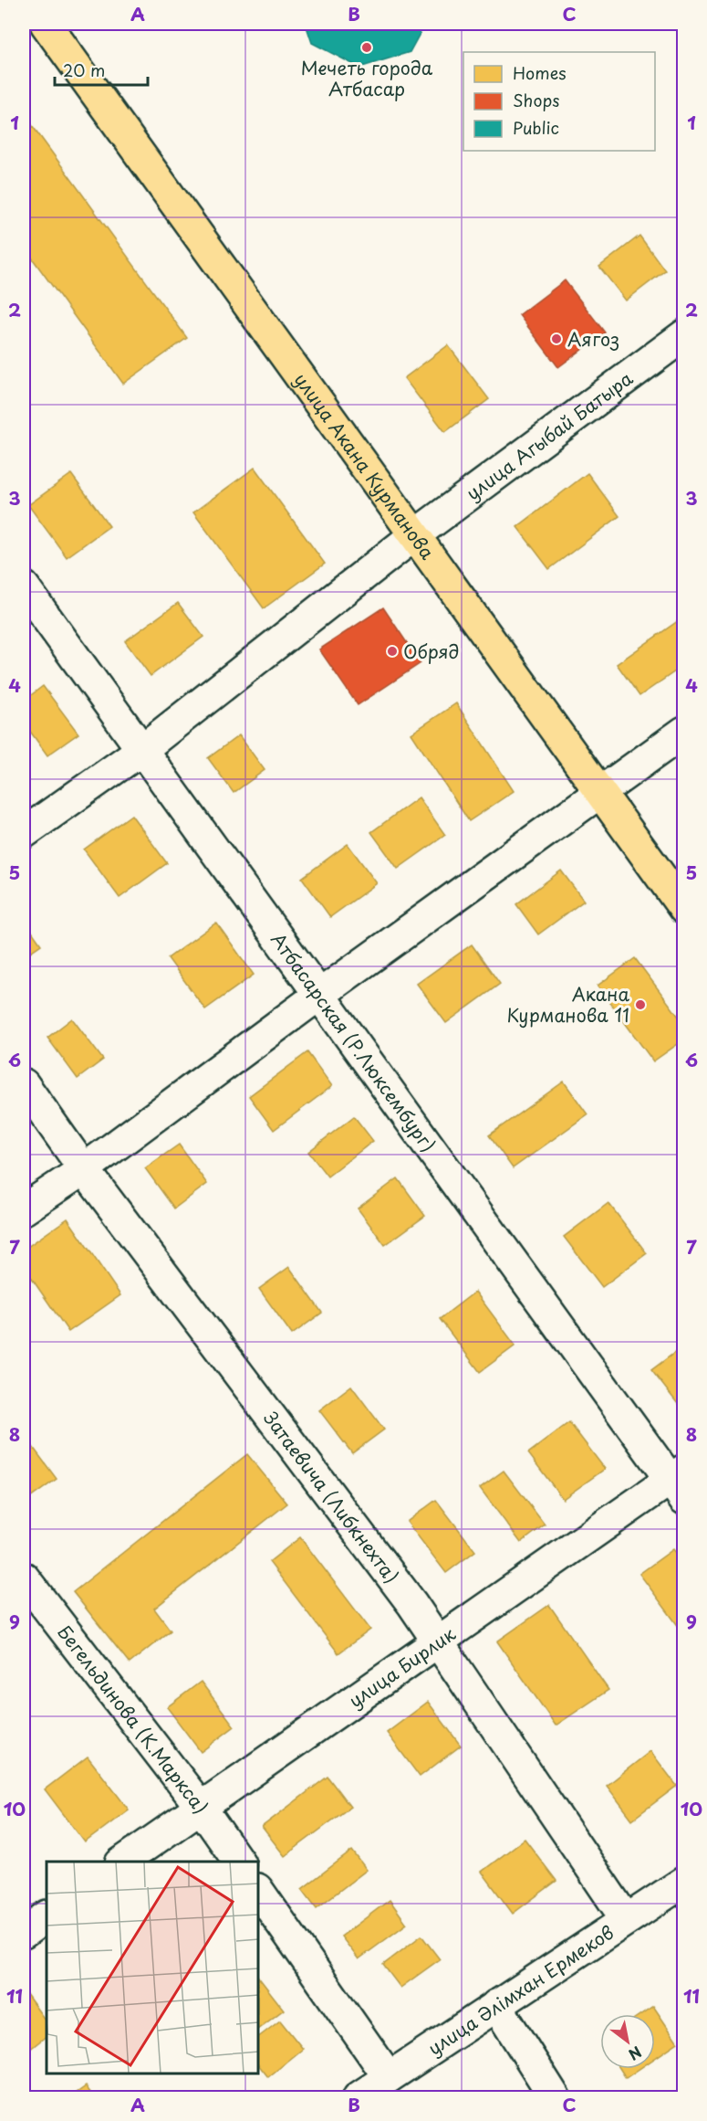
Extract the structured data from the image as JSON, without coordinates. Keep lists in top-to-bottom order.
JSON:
{
  "streets": {
    "main road": ["улица Акана Курманова"],
    "street": [
      "улица Агыбай Батыра",
      "Атбасарская (Р.Люксембург)",
      "Затаевича (Либкнехта)",
      "улица Бирлик",
      "Бегельдинова (К.Маркса)",
      "улица Әлімхан Ермеков"
    ]
  },
  "crossings": [
    ["улица Агыбай Батыра", "улица Акана Курманова"],
    ["улица Агыбай Батыра", "Атбасарская (Р.Люксембург)"],
    ["Атбасарская (Р.Люксембург)", "улица Бирлик"],
    ["Затаевича (Либкнехта)", "улица Бирлик"],
    ["Затаевича (Либкнехта)", "улица Әлімхан Ермеков"],
    ["улица Бирлик", "Бегельдинова (К.Маркса)"]
  ],
  "places": [
    "Мечеть города Атбасар",
    "Аягоз",
    "Обряд",
    "Акана Курманова 11"
  ],
  "legend": ["Homes", "Shops", "Public"],
  "scale_bar": "20 m",
  "north": "bottom right",
  "grid": {
    "columns": ["A", "B", "C"],
    "rows": [
      "1",
      "2",
      "3",
      "4",
      "5",
      "6",
      "7",
      "8",
      "9",
      "10",
      "11"
    ]
  }
}
